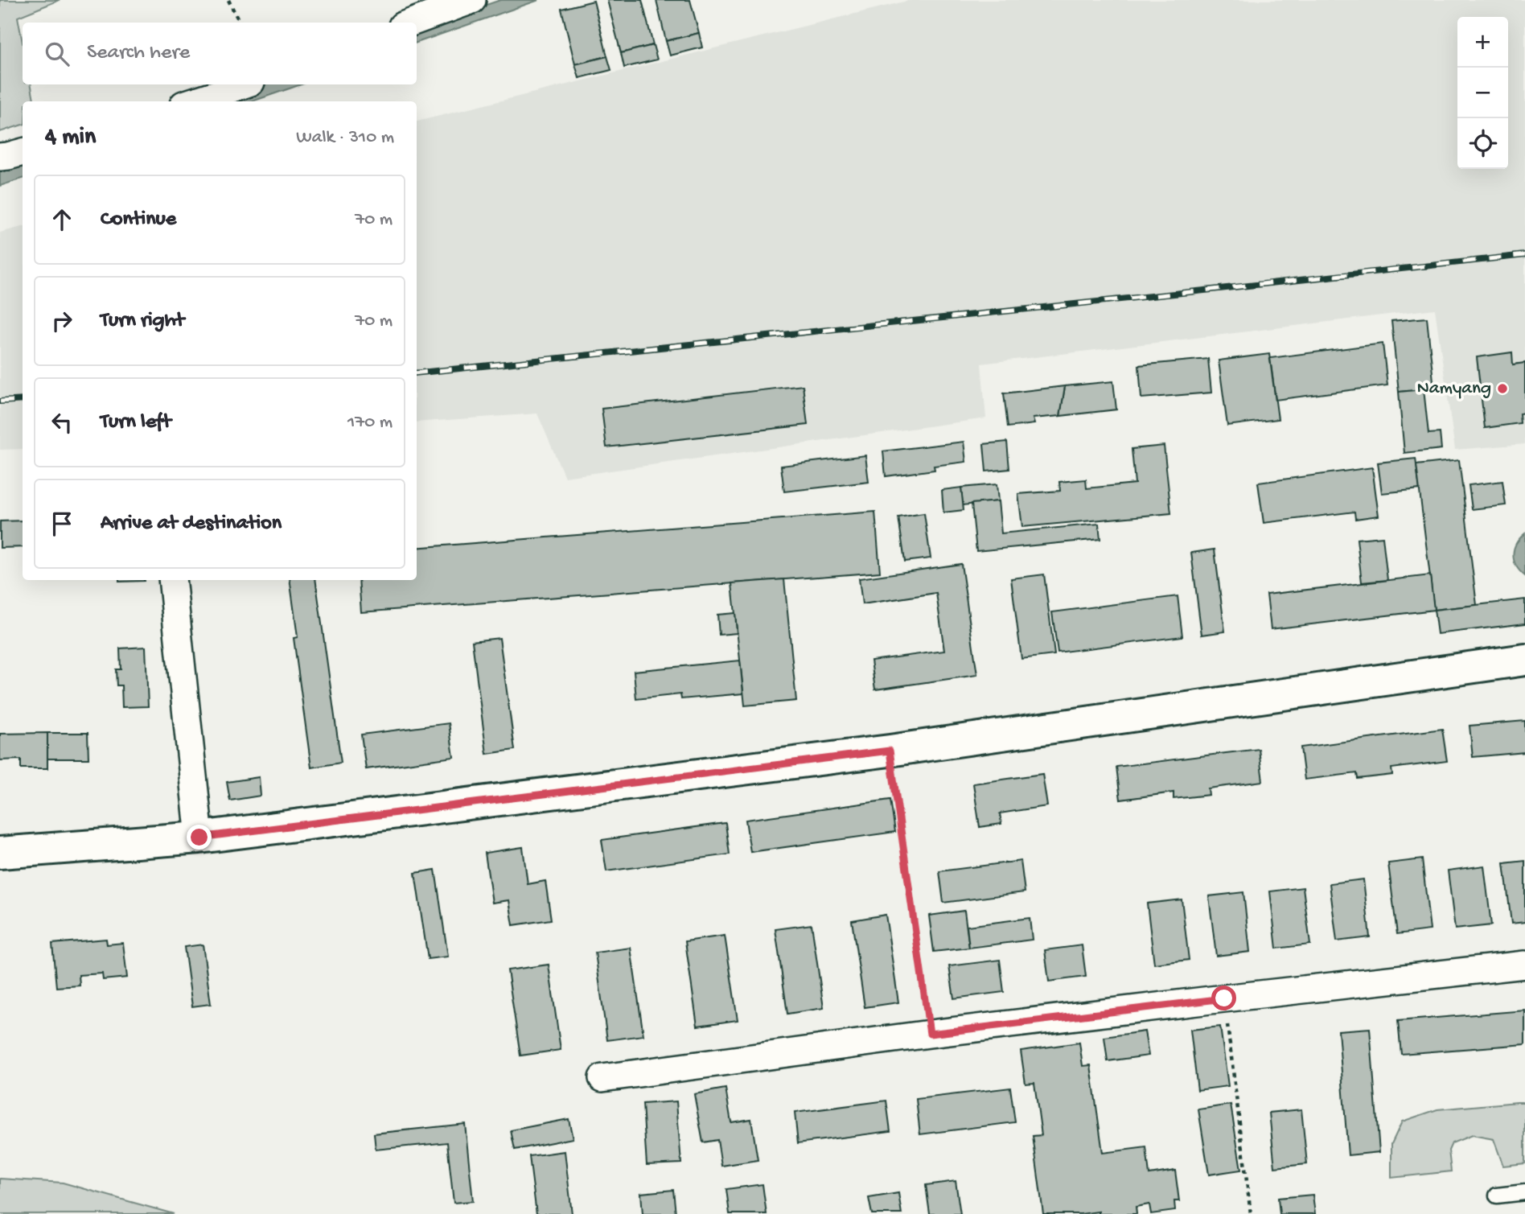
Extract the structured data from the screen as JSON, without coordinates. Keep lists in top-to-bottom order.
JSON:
{
  "places": ["Namyang"],
  "page": {
    "map_buttons": ["+", "−"],
    "search": "Search here",
    "heading": ["4 min", "Walk · 310 m"],
    "list": [
      ["Continue", "70 m"],
      ["Turn right", "70 m"],
      ["Turn left", "170 m"],
      "Arrive at destination"
    ]
  }
}
